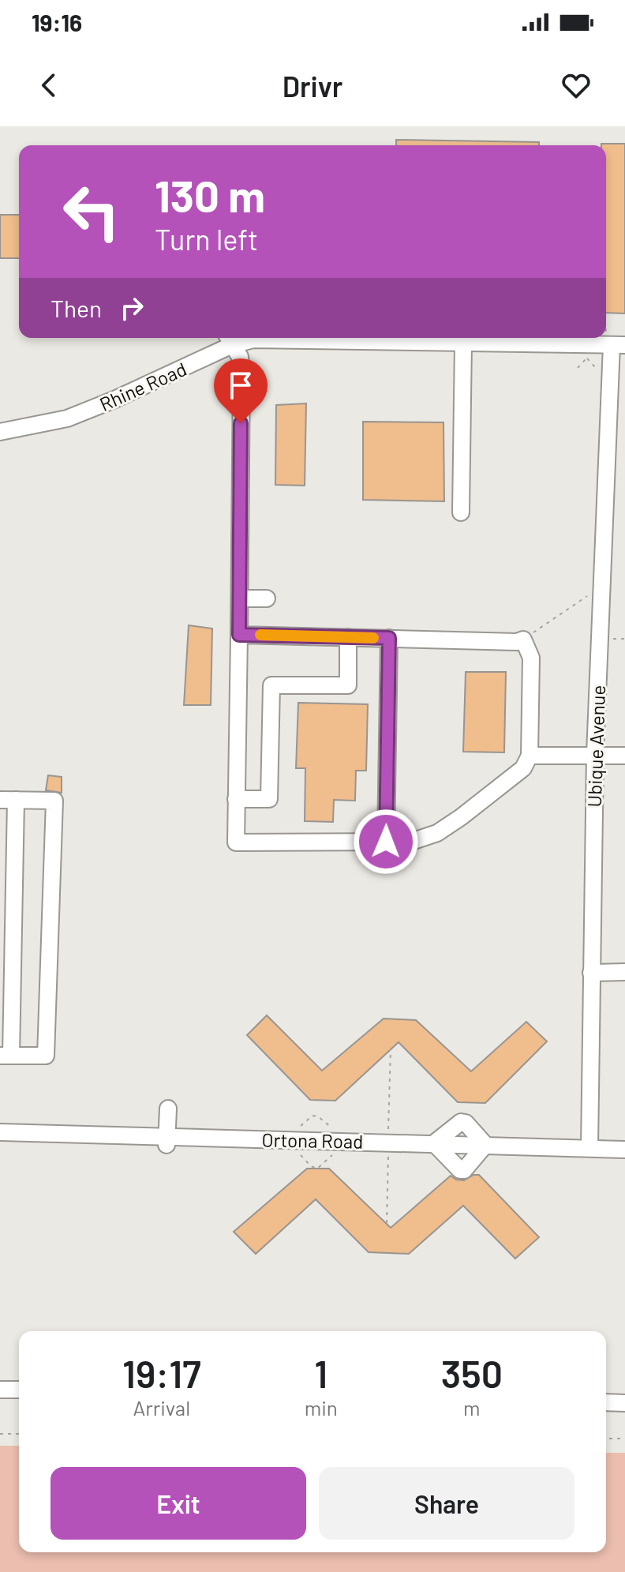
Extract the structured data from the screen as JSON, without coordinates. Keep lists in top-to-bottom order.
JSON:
{
  "streets": {
    "street": ["Rhine Road", "Ubique Avenue", "Ortona Road"]
  },
  "crossings": [
    ["Rhine Road", "Ubique Avenue"],
    ["Ubique Avenue", "Ortona Road"]
  ],
  "page": {
    "status": "19:16",
    "header": "Drivr",
    "turn": ["130 m", "Turn left"],
    "then": "Then",
    "eta": [
      "19:17",
      "Arrival",
      "1",
      "min",
      "350",
      "m"
    ],
    "buttons": ["Exit", "Share"]
  }
}
